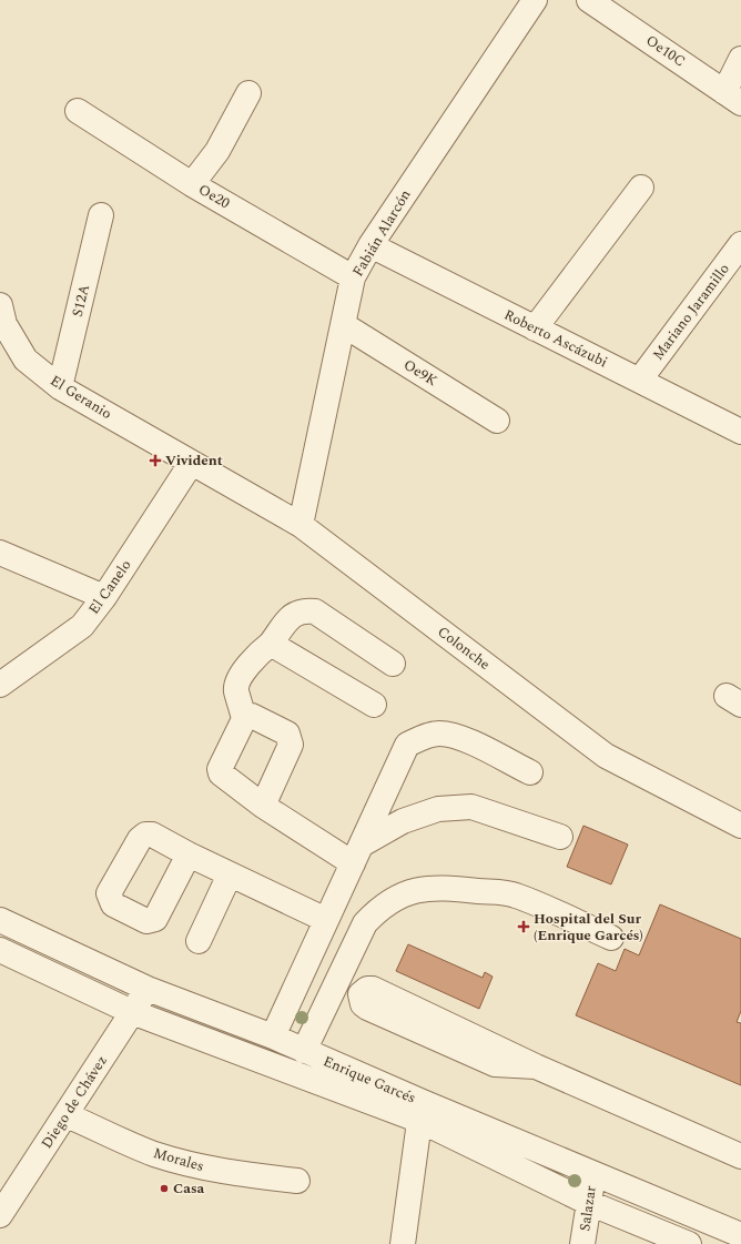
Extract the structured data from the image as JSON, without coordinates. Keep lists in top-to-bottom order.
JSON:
{
  "streets": {
    "street": [
      "Oe10C",
      "Oe20",
      "Fabián Alarcón",
      "S12A",
      "Mariano Jaramillo",
      "Roberto Ascázubi",
      "Oe9K",
      "El Geranio",
      "El Canelo",
      "Colonche",
      "Enrique Garcés",
      "Diego de Chávez",
      "Morales",
      "Salazar"
    ]
  },
  "crossings": [
    ["Oe20", "Fabián Alarcón"],
    ["Fabián Alarcón", "Roberto Ascázubi"],
    ["Fabián Alarcón", "Oe9K"],
    ["Fabián Alarcón", "Colonche"],
    ["S12A", "El Geranio"],
    ["Mariano Jaramillo", "Roberto Ascázubi"],
    ["El Geranio", "El Canelo"],
    ["El Geranio", "Colonche"],
    ["El Canelo", "Colonche"],
    ["Enrique Garcés", "Diego de Chávez"],
    ["Enrique Garcés", "Salazar"],
    ["Diego de Chávez", "Morales"]
  ],
  "places": {
    "health": ["Vivident", "Hospital del Sur (Enrique Garcés)"],
    "other": ["Casa"]
  }
}
